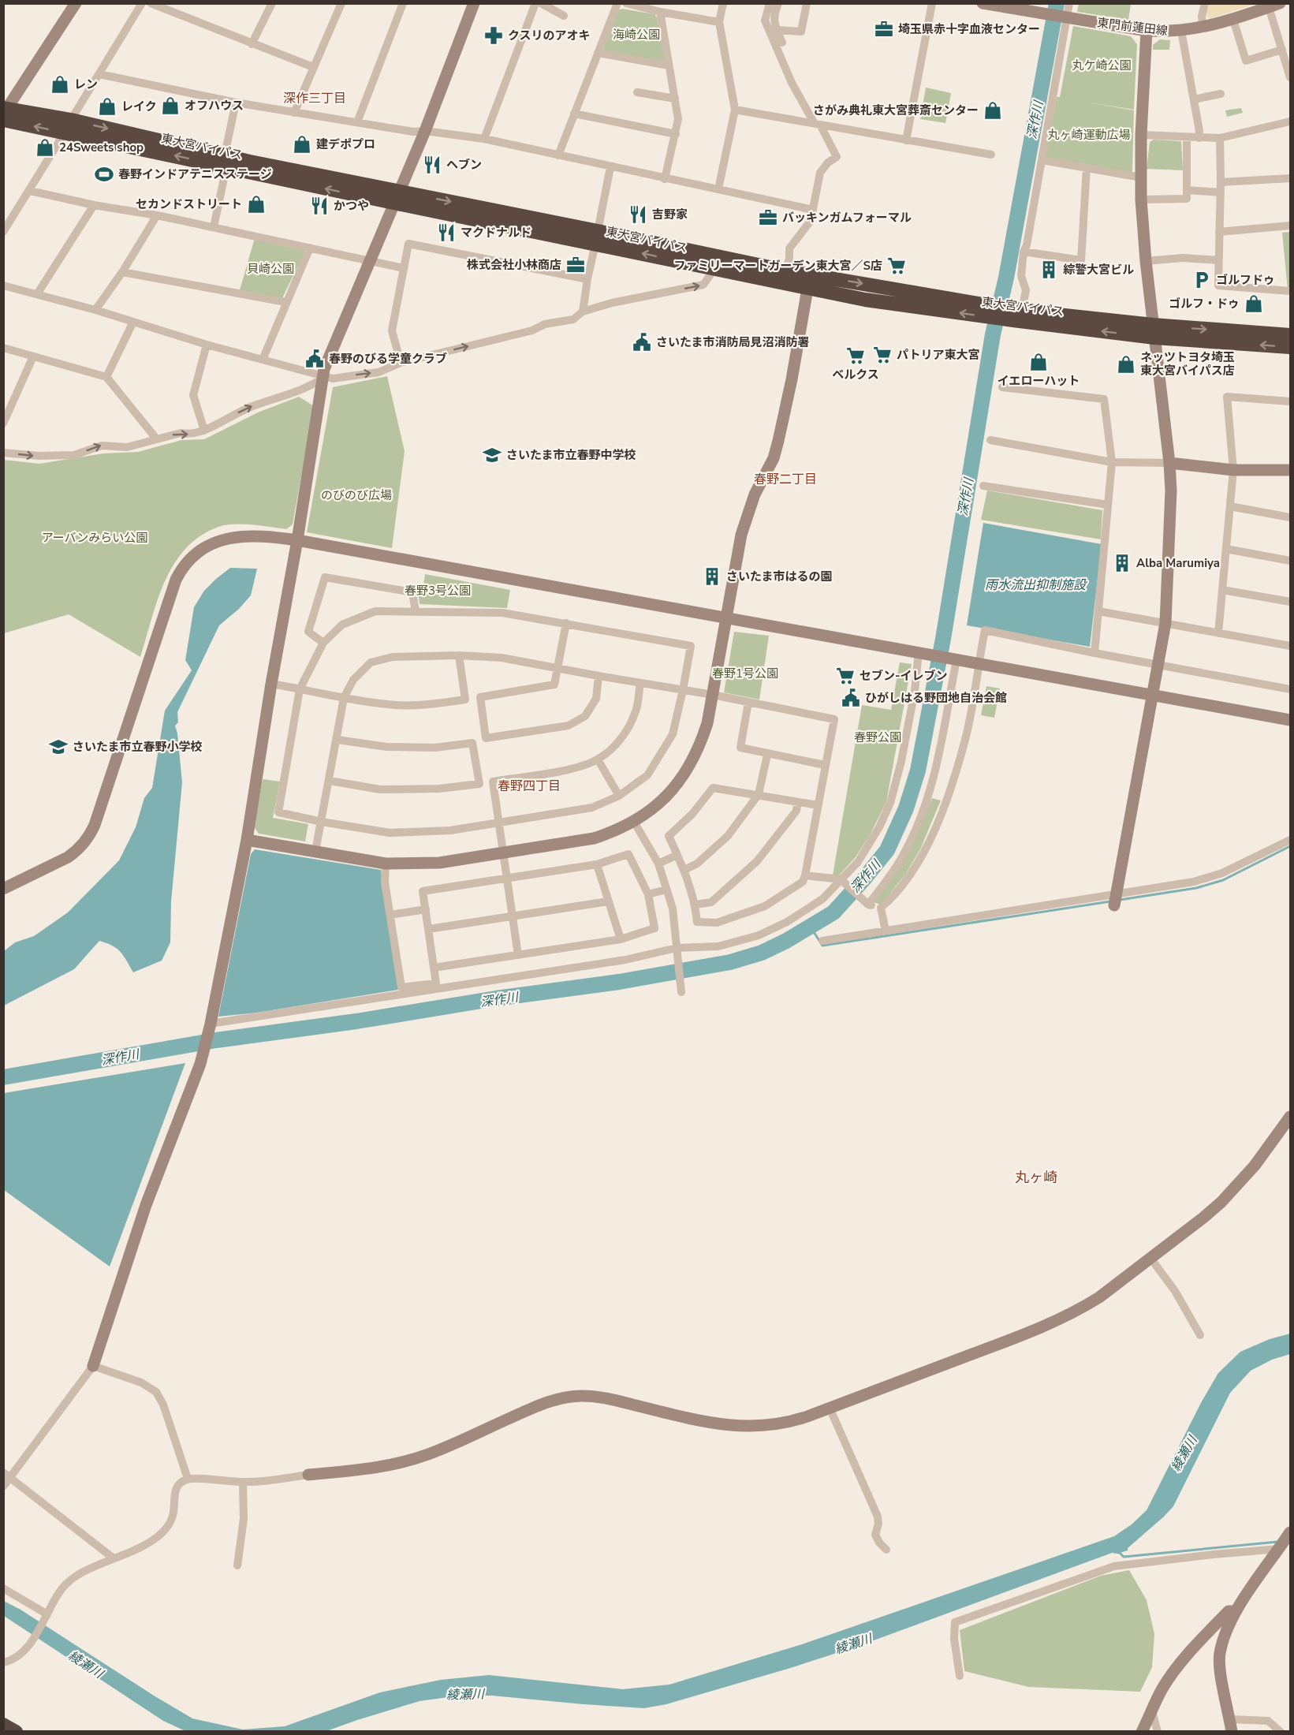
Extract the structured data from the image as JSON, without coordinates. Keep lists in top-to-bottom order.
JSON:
{
  "streets": {
    "highway": ["東大宮バイパス"],
    "street": ["東門前蓮田線"]
  },
  "districts": [
    "深作三丁目",
    "春野二丁目",
    "春野四丁目",
    "丸ヶ崎"
  ],
  "water": ["深作川", "雨水流出抑制施設", "綾瀬川"],
  "parks": [
    "海崎公園",
    "丸ケ崎公園",
    "丸ヶ崎運動広場",
    "貝崎公園",
    "のびのび広場",
    "アーバンみらい公園",
    "春野3号公園",
    "春野1号公園",
    "春野公園"
  ],
  "places": {
    "office": ["埼玉県赤十字血液センター", "バッキンガムフォーマル", "株式会社小林商店"],
    "pharmacy": ["クスリのアオキ"],
    "shop": [
      "レン",
      "オフハウス",
      "レイク",
      "さがみ典礼東大宮葬斎センター",
      "建デポプロ",
      "24Sweets shop",
      "セカンドストリート",
      "ゴルフ・ドゥ",
      "イエローハット",
      "ネッツトヨタ埼玉 東大宮バイパス店"
    ],
    "restaurant": [
      "ヘブン",
      "かつや",
      "吉野家",
      "マクドナルド"
    ],
    "sports": ["春野インドアテニスステージ"],
    "supermarket": [
      "ファミリーマートガーデン東大宮／S店",
      "パトリア東大宮",
      "ベルクス",
      "セブン-イレブン"
    ],
    "building": ["綜警大宮ビル", "Alba Marumiya", "さいたま市はるの園"],
    "parking": ["ゴルフドゥ"],
    "public building": ["さいたま市消防局見沼消防署", "春野のびる学童クラブ", "ひがしはる野団地自治会館"],
    "school or university": ["さいたま市立春野中学校", "さいたま市立春野小学校"]
  }
}
